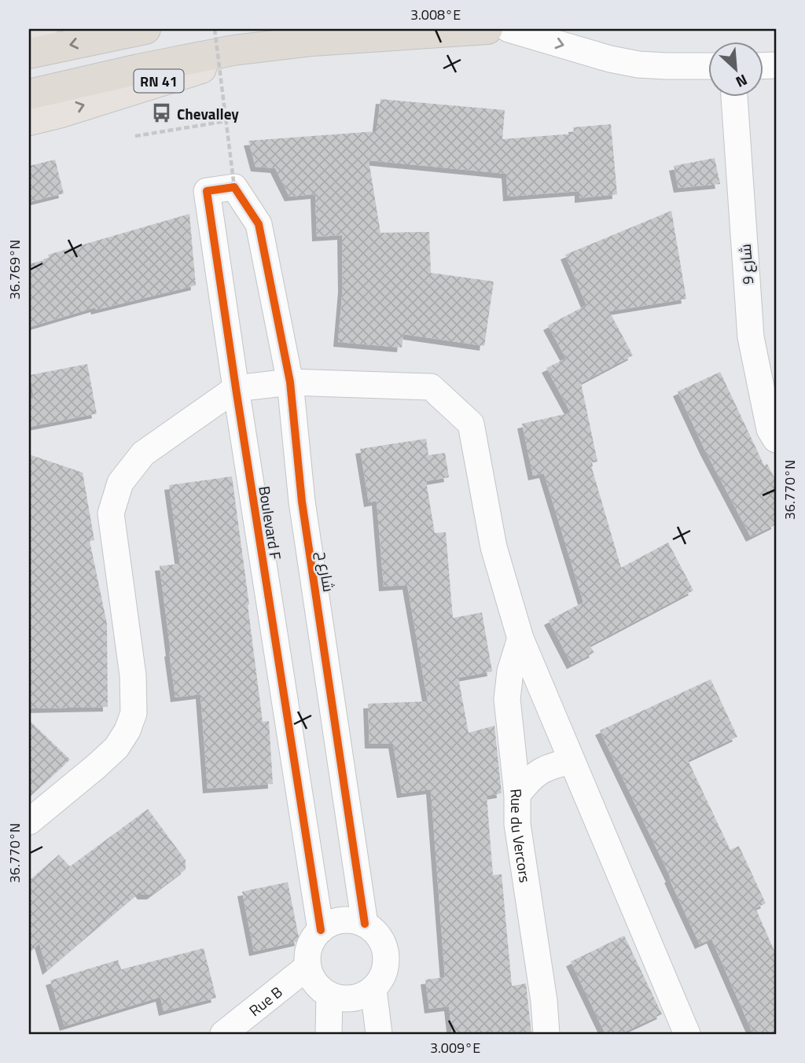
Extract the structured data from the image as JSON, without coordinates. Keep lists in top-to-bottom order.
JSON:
{
  "streets": {
    "highway": ["RN 41"],
    "street": [
      "شارع 9",
      "Boulevard F",
      "شارع ح",
      "Rue du Vercors",
      "Rue B"
    ]
  },
  "crossings": [
    ["Boulevard F", "شارع ح"],
    ["Boulevard F", "Rue B"],
    ["شارع ح", "Rue B"]
  ],
  "places": {
    "bus stop": ["Chevalley"]
  },
  "north": "bottom right",
  "coordinates": [
    "3.008°E",
    "36.769°N",
    "36.770°N",
    "3.009°E"
  ]
}
